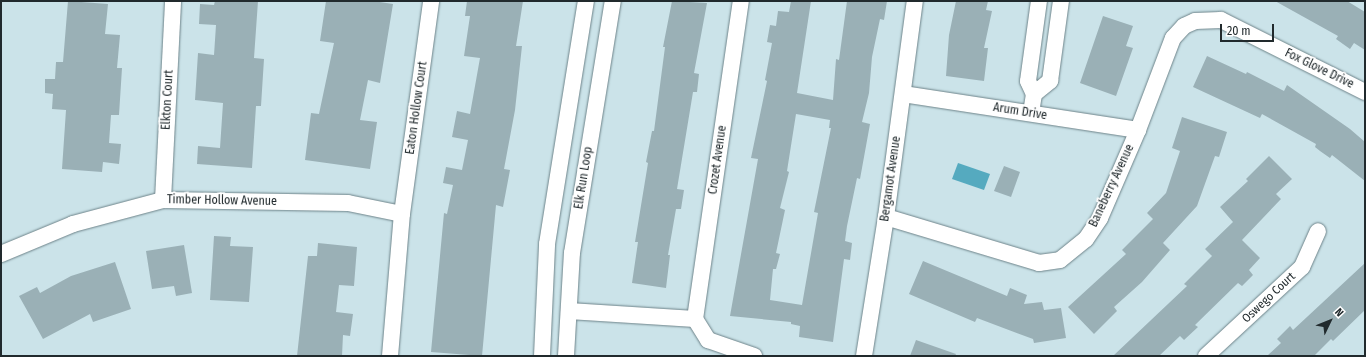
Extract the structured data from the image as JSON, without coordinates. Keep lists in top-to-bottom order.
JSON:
{
  "streets": {
    "street": [
      "Fox Glove Drive",
      "Elkton Court",
      "Eaton Hollow Court",
      "Arum Drive",
      "Crozet Avenue",
      "Elk Run Loop",
      "Bergamot Avenue",
      "Baneberry Avenue",
      "Timber Hollow Avenue",
      "Oswego Court"
    ]
  },
  "crossings": [
    ["Fox Glove Drive", "Baneberry Avenue"],
    ["Elkton Court", "Timber Hollow Avenue"],
    ["Eaton Hollow Court", "Timber Hollow Avenue"],
    ["Arum Drive", "Bergamot Avenue"],
    ["Arum Drive", "Baneberry Avenue"],
    ["Bergamot Avenue", "Baneberry Avenue"]
  ],
  "scale_bar": "20 m",
  "north": "top right"
}
